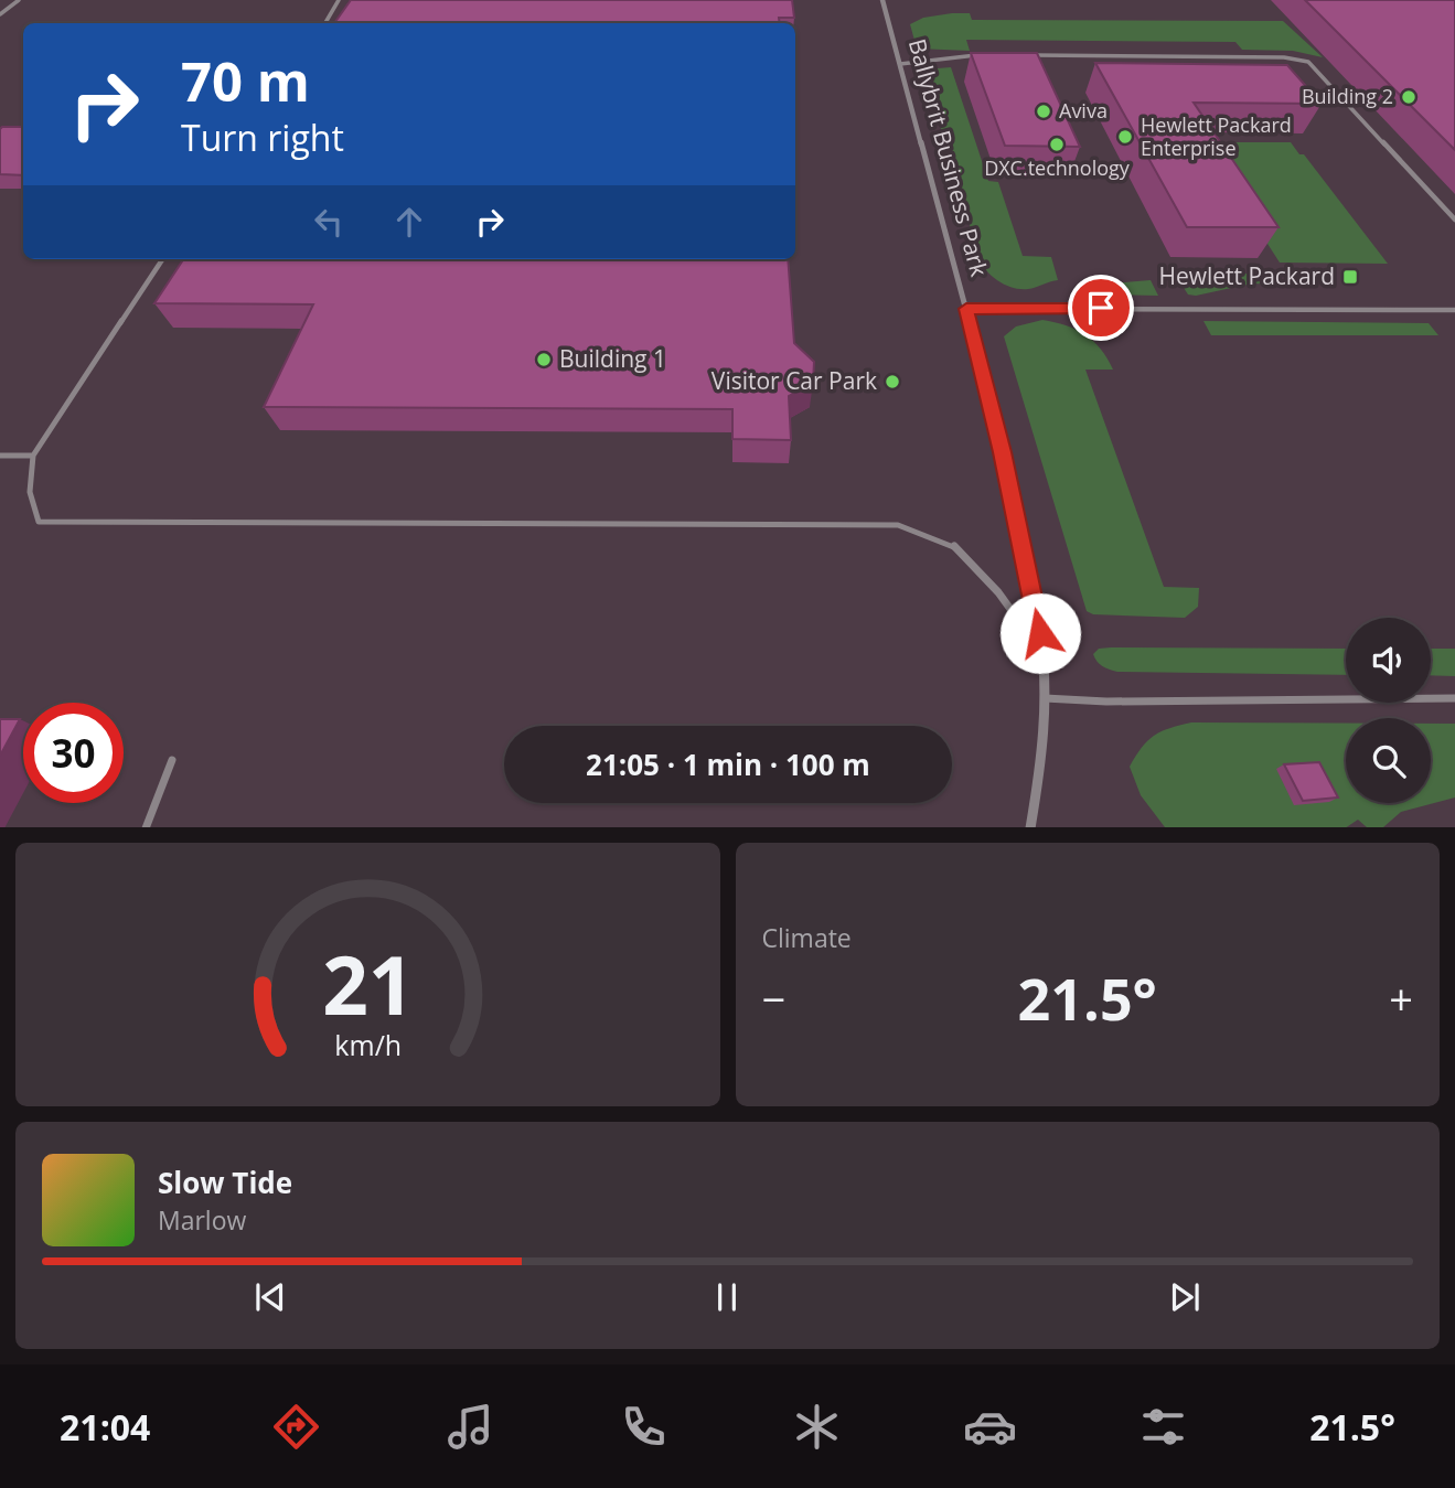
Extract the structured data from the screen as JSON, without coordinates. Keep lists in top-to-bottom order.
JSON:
{
  "streets": {
    "street": ["Ballybrit Business Park"]
  },
  "places": {
    "other": [
      "Building 2",
      "Aviva",
      "Hewlett Packard Enterprise",
      "DXC.technology",
      "Building 1",
      "Visitor Car Park"
    ],
    "transit": ["Hewlett Packard"]
  },
  "page": {
    "turn": ["70 m", "Turn right"],
    "limit": "30",
    "trip": "21:05 · 1 min · 100 m",
    "tile": "Climate",
    "heat": ["−", "21.5°", "+"],
    "song": ["Slow Tide", "Marlow"],
    "tabs": ["21:04", "21.5°"],
    "gauge": ["21", "km/h"]
  }
}
